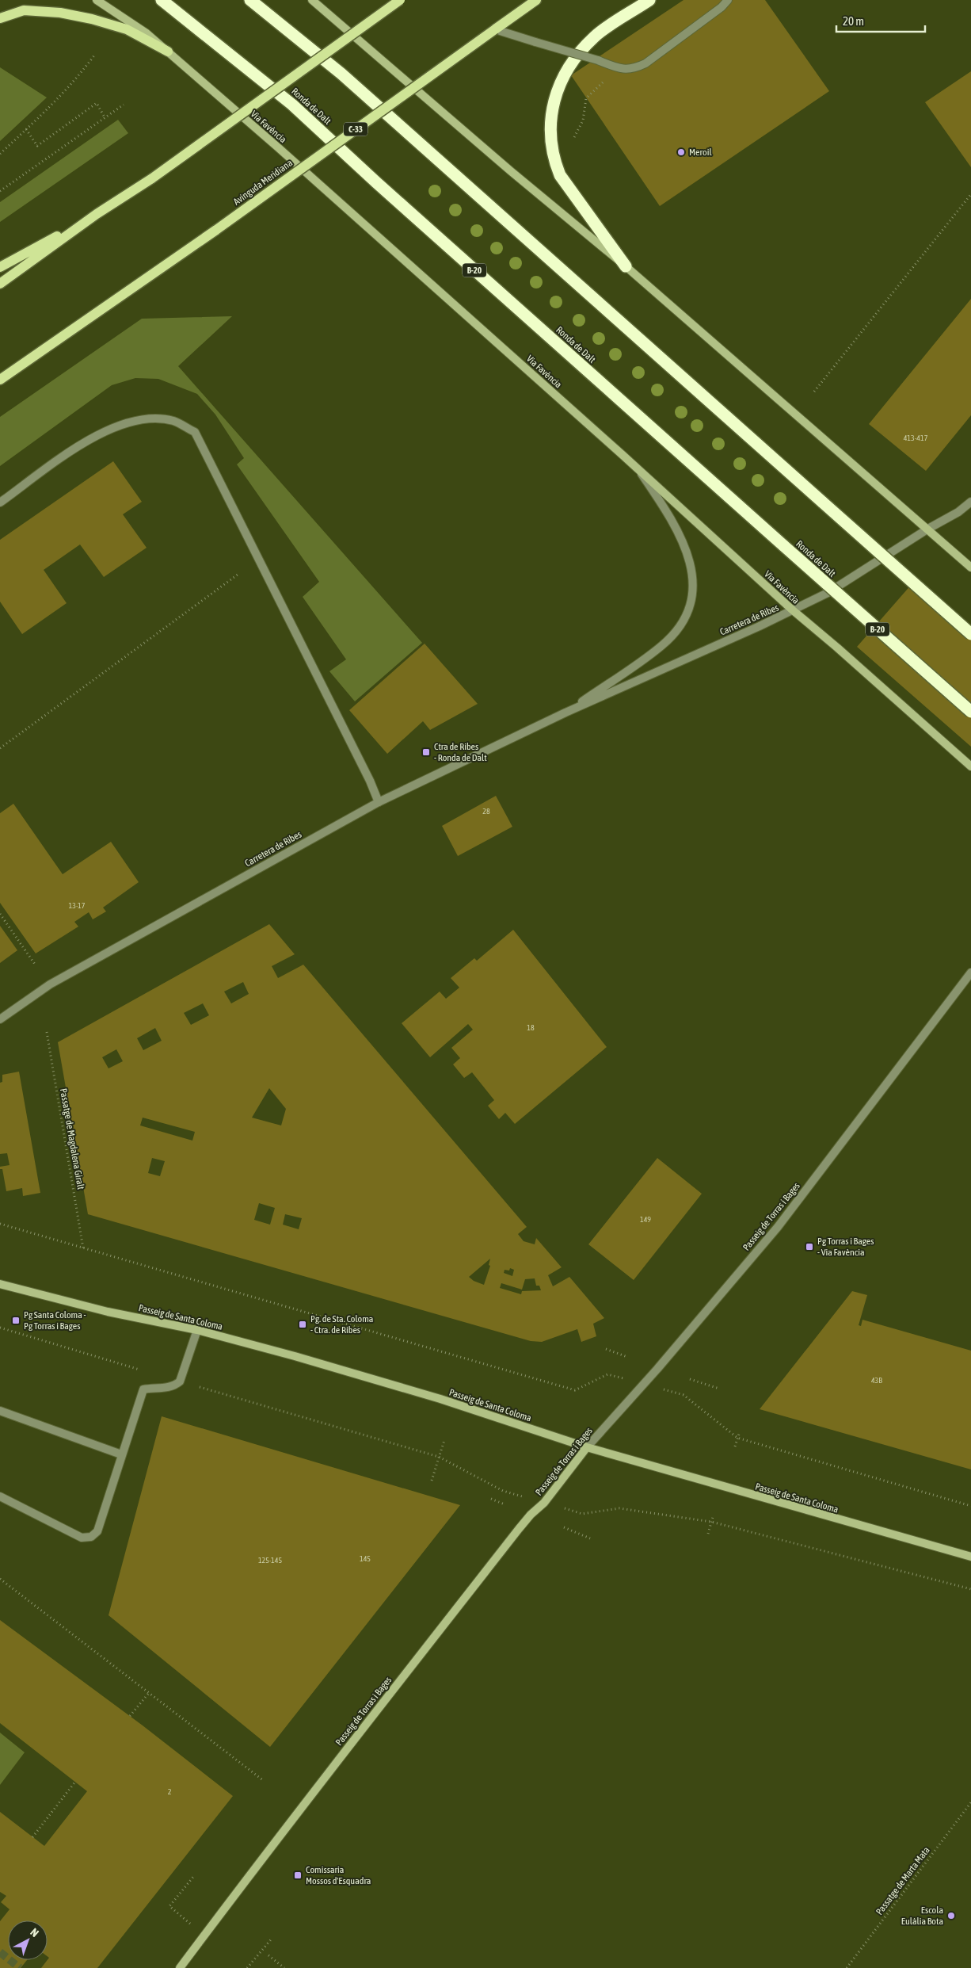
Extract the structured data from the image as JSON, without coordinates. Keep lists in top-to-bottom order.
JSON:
{
  "streets": {
    "highway": ["Ronda de Dalt", "B-20"],
    "main road": ["C-33", "Avinguda Meridiana"],
    "street": [
      "Via Favència",
      "Carretera de Ribes",
      "Passeig de Torras i Bages",
      "Passeig de Santa Coloma"
    ],
    "path": ["Passatge de Magdalena Giralt", "Passatge de Marta Mata"]
  },
  "crossings": [
    ["Via Favència", "Carretera de Ribes"],
    ["Passeig de Torras i Bages", "Passeig de Santa Coloma"]
  ],
  "places": {
    "other": ["Meroil", "Escola Eulàlia Bota"],
    "transit": [
      "Ctra de Ribes - Ronda de Dalt",
      "Pg Torras i Bages - Via Favència",
      "Pg Santa Coloma - Pg Torras i Bages",
      "Pg. de Sta. Coloma - Ctra. de Ribes",
      "Comissaria Mossos d'Esquadra"
    ]
  },
  "house_numbers": [
    "413-417",
    "28",
    "13-17",
    "18",
    "149",
    "43B",
    "145",
    "125-145",
    "2"
  ],
  "scale_bar": "20 m",
  "north": "top right"
}
